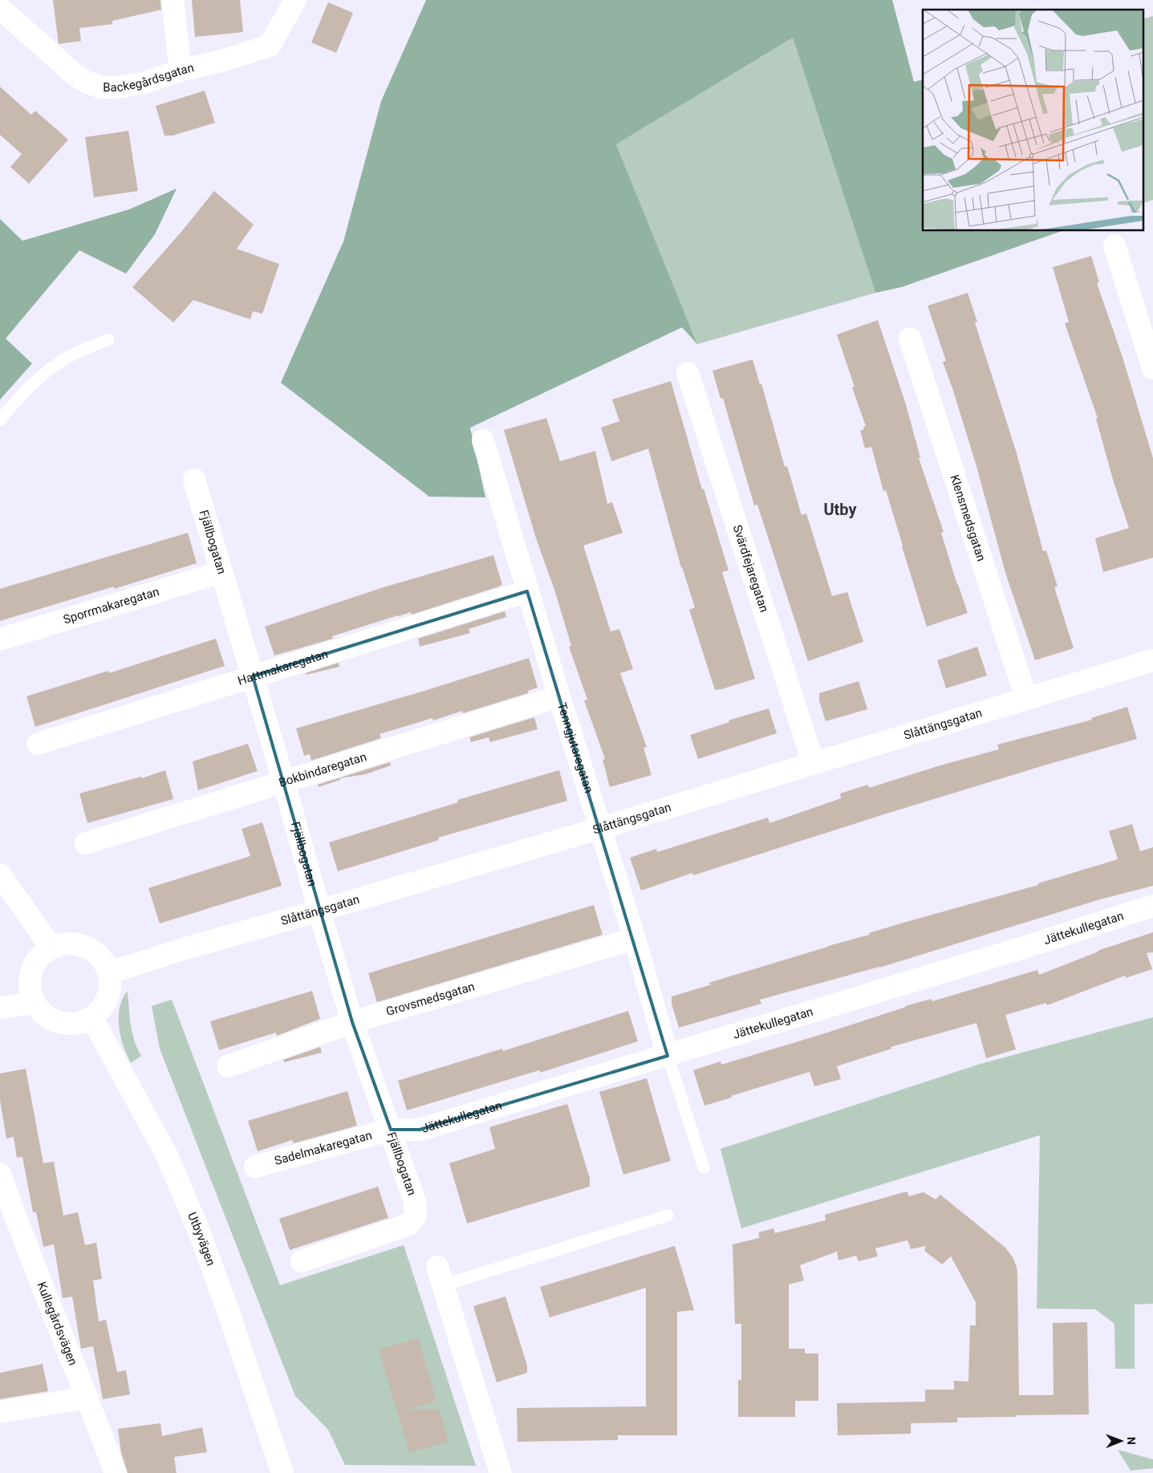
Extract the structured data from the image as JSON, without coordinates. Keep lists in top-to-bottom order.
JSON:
{
  "streets": {
    "street": [
      "Backegårdsgatan",
      "Klensmedsgatan",
      "Fjällbogatan",
      "Svärdfejaregatan",
      "Sporrmakaregatan",
      "Hattmakaregatan",
      "Slåttängsgatan",
      "Tenngjutaregatan",
      "Bokbindaregatan",
      "Jättekullegatan",
      "Grovsmedsgatan",
      "Sadelmakaregatan",
      "Utbyvägen",
      "Kullegårdsvägen"
    ]
  },
  "crossings": [
    ["Klensmedsgatan", "Slåttängsgatan"],
    ["Fjällbogatan", "Sporrmakaregatan"],
    ["Fjällbogatan", "Hattmakaregatan"],
    ["Fjällbogatan", "Slåttängsgatan"],
    ["Fjällbogatan", "Bokbindaregatan"],
    ["Fjällbogatan", "Jättekullegatan"],
    ["Fjällbogatan", "Grovsmedsgatan"],
    ["Fjällbogatan", "Sadelmakaregatan"],
    ["Svärdfejaregatan", "Slåttängsgatan"],
    ["Hattmakaregatan", "Tenngjutaregatan"],
    ["Slåttängsgatan", "Tenngjutaregatan"],
    ["Slåttängsgatan", "Utbyvägen"],
    ["Tenngjutaregatan", "Bokbindaregatan"],
    ["Tenngjutaregatan", "Jättekullegatan"],
    ["Tenngjutaregatan", "Grovsmedsgatan"],
    ["Jättekullegatan", "Sadelmakaregatan"]
  ],
  "districts": ["Utby"],
  "north": "right"
}
